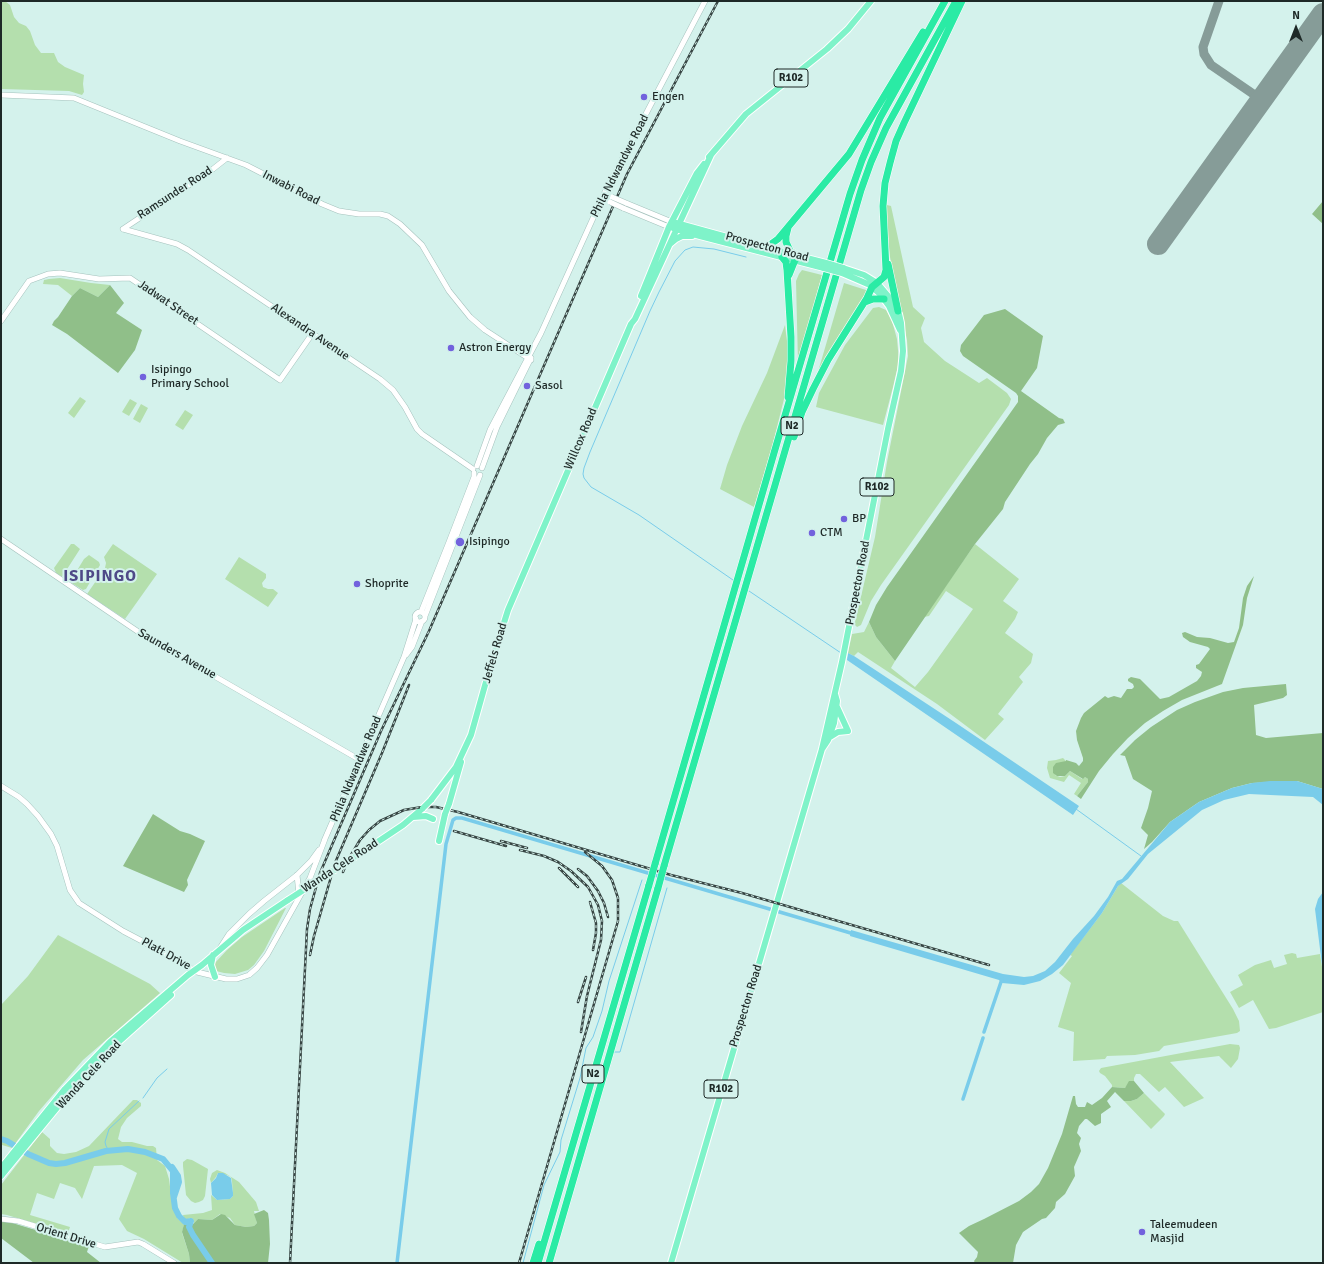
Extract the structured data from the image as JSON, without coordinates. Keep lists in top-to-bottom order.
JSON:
{
  "streets": {
    "highway": ["N2"],
    "main road": [
      "R102",
      "Prospecton Road",
      "Willcox Road",
      "Jeffels Road",
      "Wanda Cele Road"
    ],
    "street": [
      "Phila Ndwandwe Road",
      "Inwabi Road",
      "Ramsunder Road",
      "Jadwat Street",
      "Alexandra Avenue",
      "Saunders Avenue",
      "Platt Drive",
      "Orient Drive"
    ]
  },
  "crossings": [
    ["R102", "Prospecton Road"],
    ["R102", "Willcox Road"],
    ["Phila Ndwandwe Road", "Inwabi Road"],
    ["Phila Ndwandwe Road", "Prospecton Road"],
    ["Phila Ndwandwe Road", "Alexandra Avenue"],
    ["Phila Ndwandwe Road", "Saunders Avenue"],
    ["Phila Ndwandwe Road", "Wanda Cele Road"],
    ["Phila Ndwandwe Road", "Platt Drive"],
    ["Inwabi Road", "Ramsunder Road"],
    ["Ramsunder Road", "Alexandra Avenue"],
    ["Prospecton Road", "Willcox Road"],
    ["Jadwat Street", "Alexandra Avenue"],
    ["Willcox Road", "Jeffels Road"],
    ["Jeffels Road", "Wanda Cele Road"],
    ["Wanda Cele Road", "Platt Drive"]
  ],
  "districts": ["ISIPINGO"],
  "places": [
    "Engen",
    "Astron Energy",
    "Isipingo Primary School",
    "Sasol",
    "BP",
    "CTM",
    "Isipingo",
    "Shoprite",
    "Taleemudeen Masjid"
  ],
  "north": "top"
}
